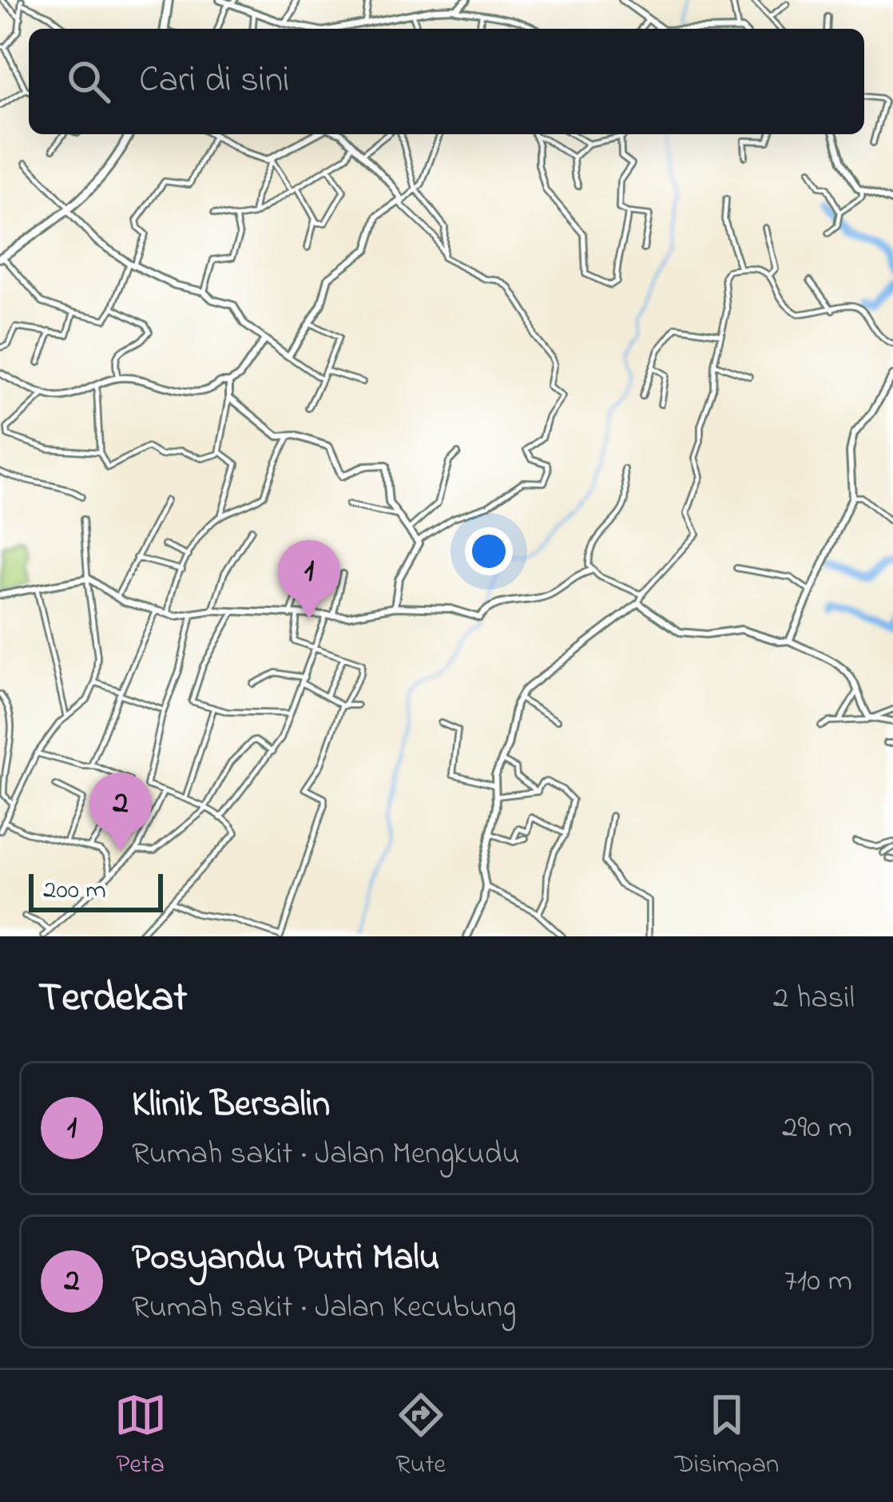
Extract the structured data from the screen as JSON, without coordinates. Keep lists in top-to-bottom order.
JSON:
{
  "scale_bar": "200 m",
  "page": {
    "search": "Cari di sini",
    "pins": ["1", "2"],
    "scale": "200 m",
    "heading": ["Terdekat", "2 hasil"],
    "list": [
      {
        "mark": "1",
        "name": "Klinik Bersalin",
        "note": "Rumah sakit · Jalan Mengkudu",
        "value": "290 m"
      },
      {
        "mark": "2",
        "name": "Posyandu Putri Malu",
        "note": "Rumah sakit · Jalan Kecubung",
        "value": "710 m"
      }
    ],
    "nav": ["Peta", "Rute", "Disimpan"]
  }
}
